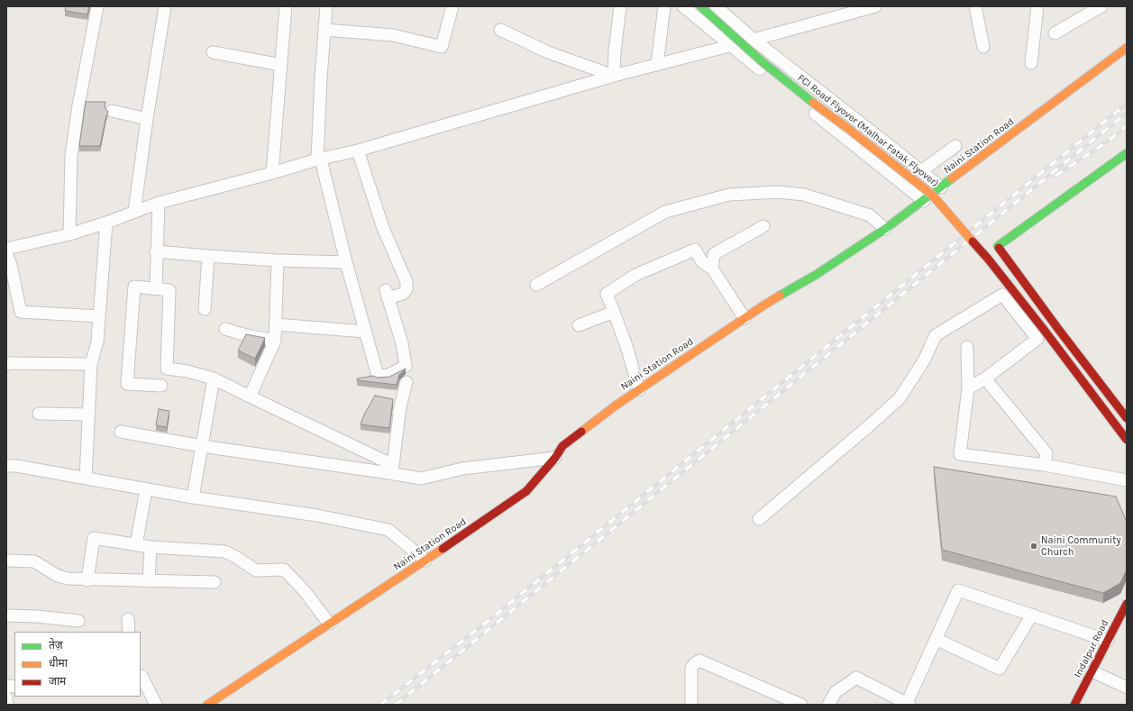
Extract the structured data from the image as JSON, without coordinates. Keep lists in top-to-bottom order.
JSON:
{
  "streets": {
    "street": ["FCI Road Flyover (Malhar Fatak Flyover)", "Naini Station Road", "Indalpur Road"]
  },
  "places": ["Naini Community Church"],
  "legend": ["तेज़", "धीमा", "जाम"]
}
